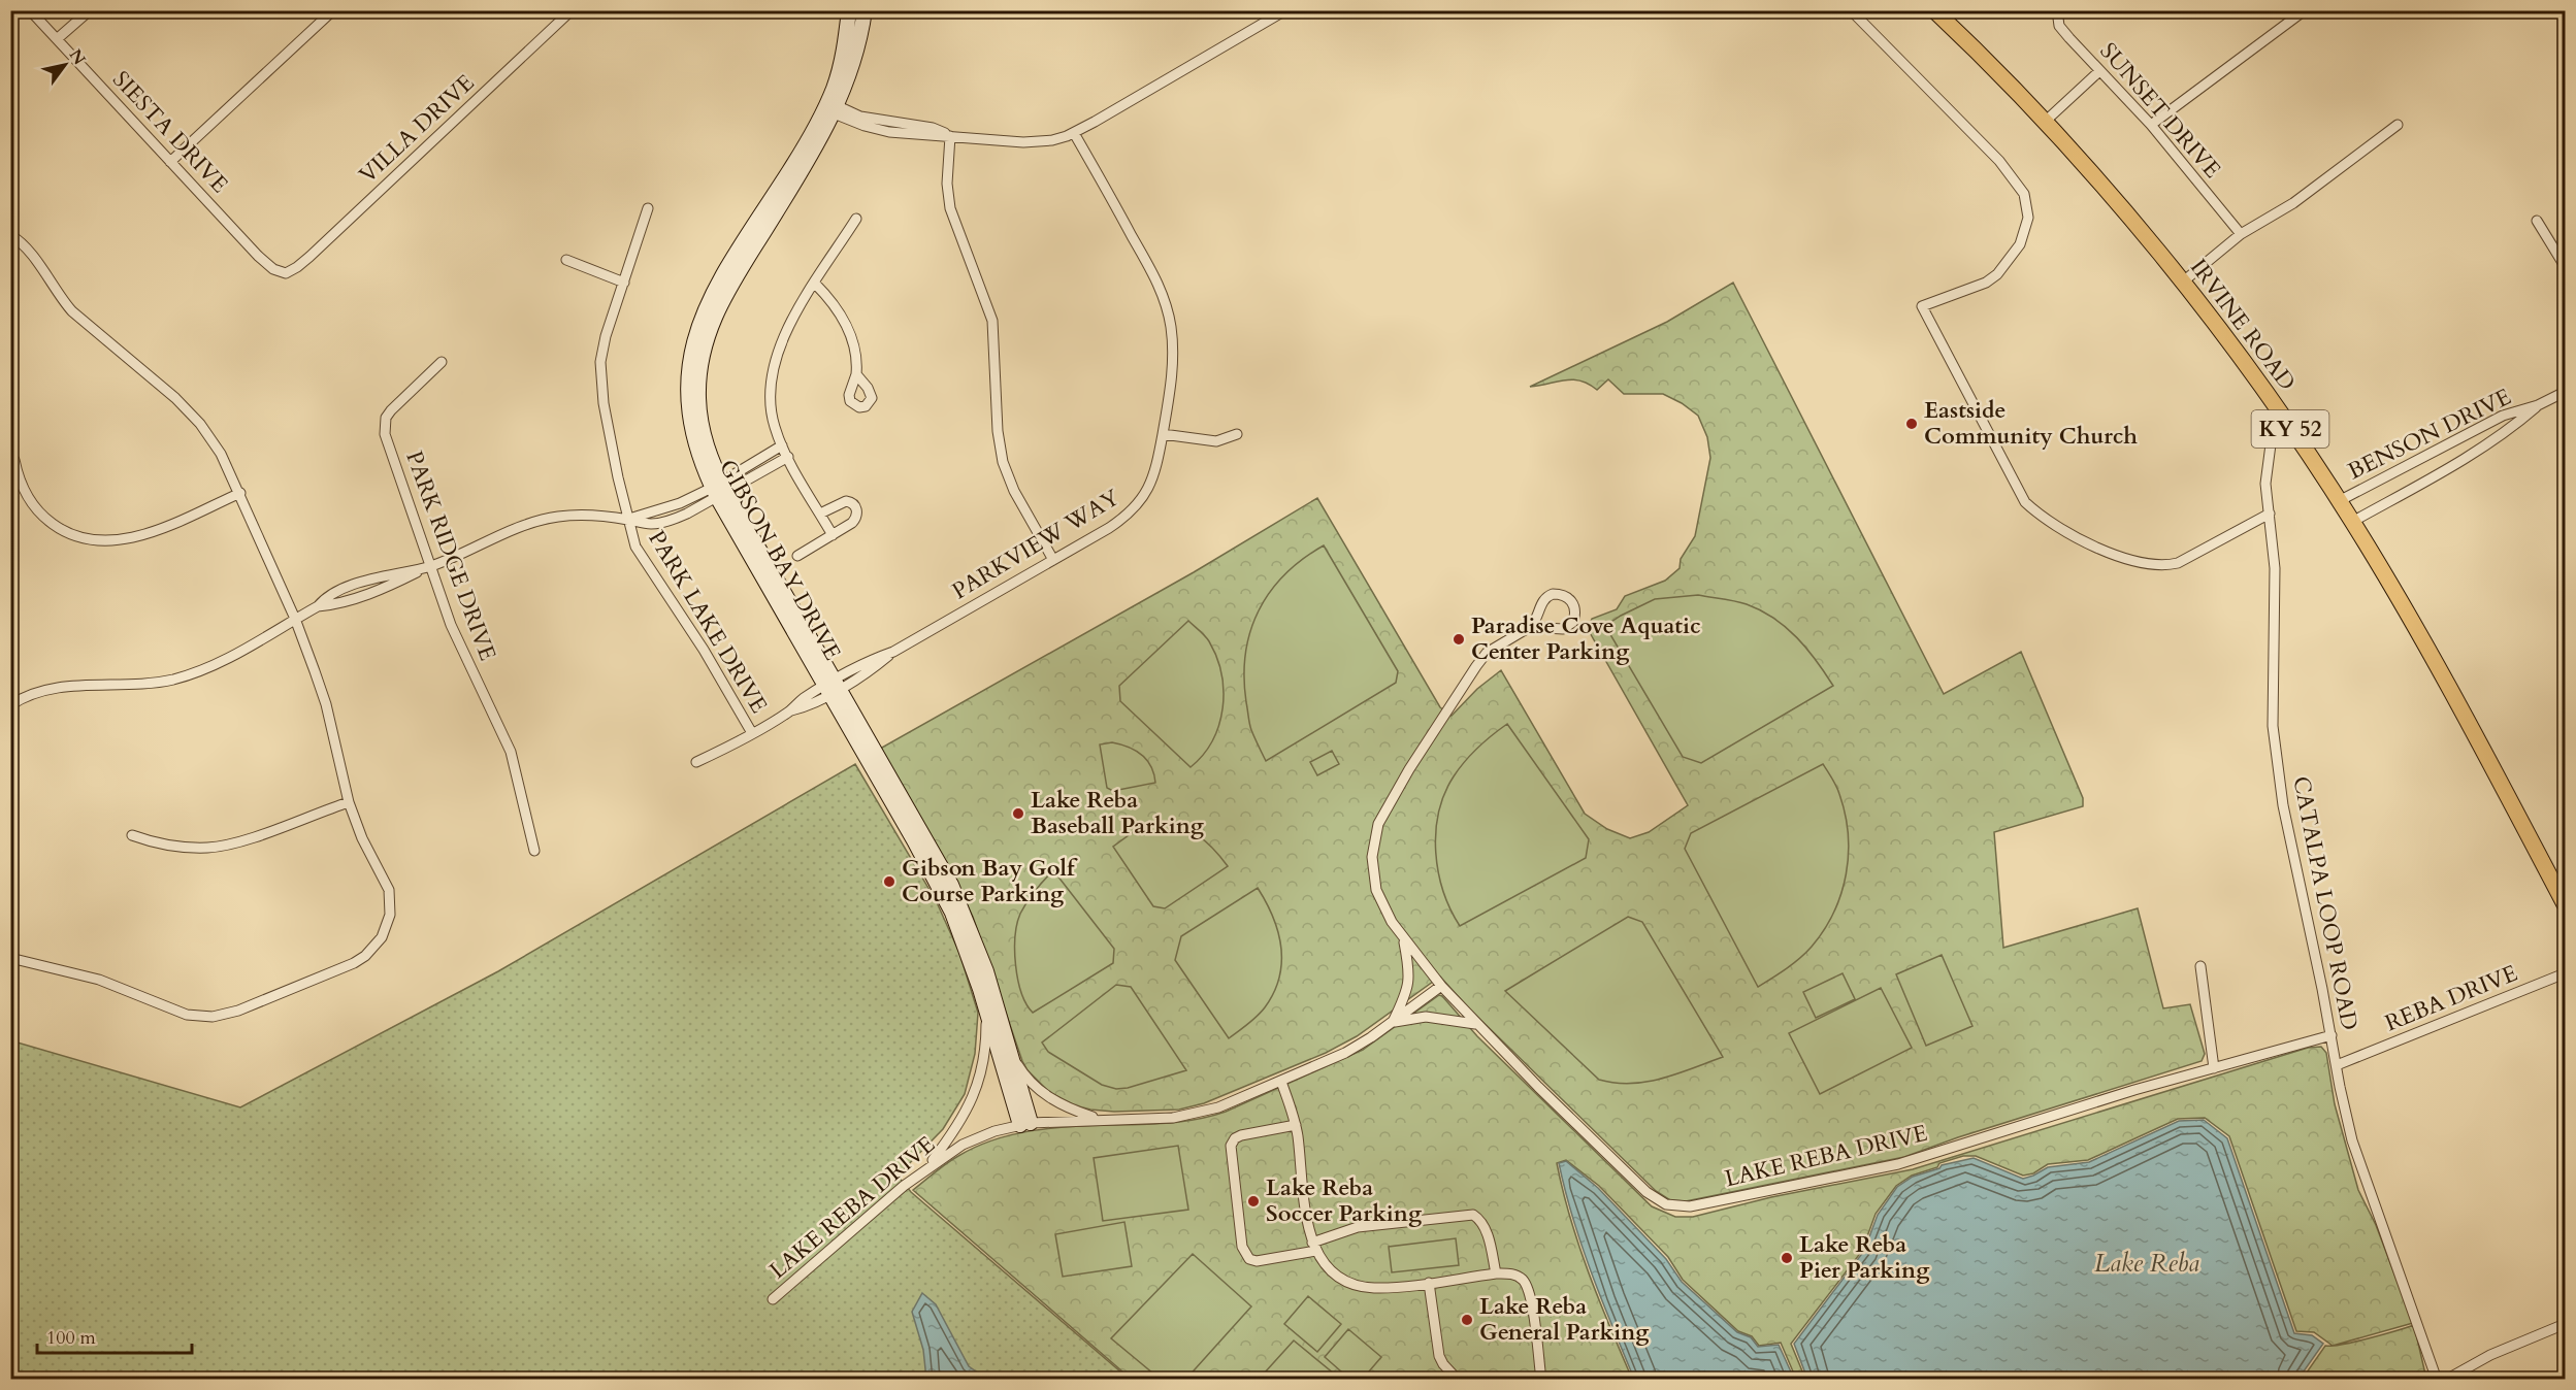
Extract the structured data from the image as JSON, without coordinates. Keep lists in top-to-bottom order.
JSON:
{
  "streets": {
    "main road": ["IRVINE ROAD", "KY 52"],
    "street": [
      "SUNSET DRIVE",
      "VILLA DRIVE",
      "SIESTA DRIVE",
      "BENSON DRIVE",
      "PARKVIEW WAY",
      "PARK RIDGE DRIVE",
      "GIBSON BAY DRIVE",
      "PARK LAKE DRIVE",
      "CATALPA LOOP ROAD",
      "REBA DRIVE",
      "LAKE REBA DRIVE"
    ]
  },
  "crossings": [
    ["VILLA DRIVE", "SIESTA DRIVE"],
    ["IRVINE ROAD", "BENSON DRIVE"],
    ["IRVINE ROAD", "CATALPA LOOP ROAD"],
    ["PARKVIEW WAY", "GIBSON BAY DRIVE"],
    ["PARKVIEW WAY", "PARK LAKE DRIVE"],
    ["GIBSON BAY DRIVE", "LAKE REBA DRIVE"],
    ["CATALPA LOOP ROAD", "REBA DRIVE"],
    ["CATALPA LOOP ROAD", "LAKE REBA DRIVE"]
  ],
  "water": ["Lake Reba"],
  "places": [
    "Eastside Community Church",
    "Paradise Cove Aquatic Center Parking",
    "Lake Reba Baseball Parking",
    "Gibson Bay Golf Course Parking",
    "Lake Reba Soccer Parking",
    "Lake Reba Pier Parking",
    "Lake Reba General Parking"
  ],
  "scale_bar": "100 m",
  "north": "top right"
}
